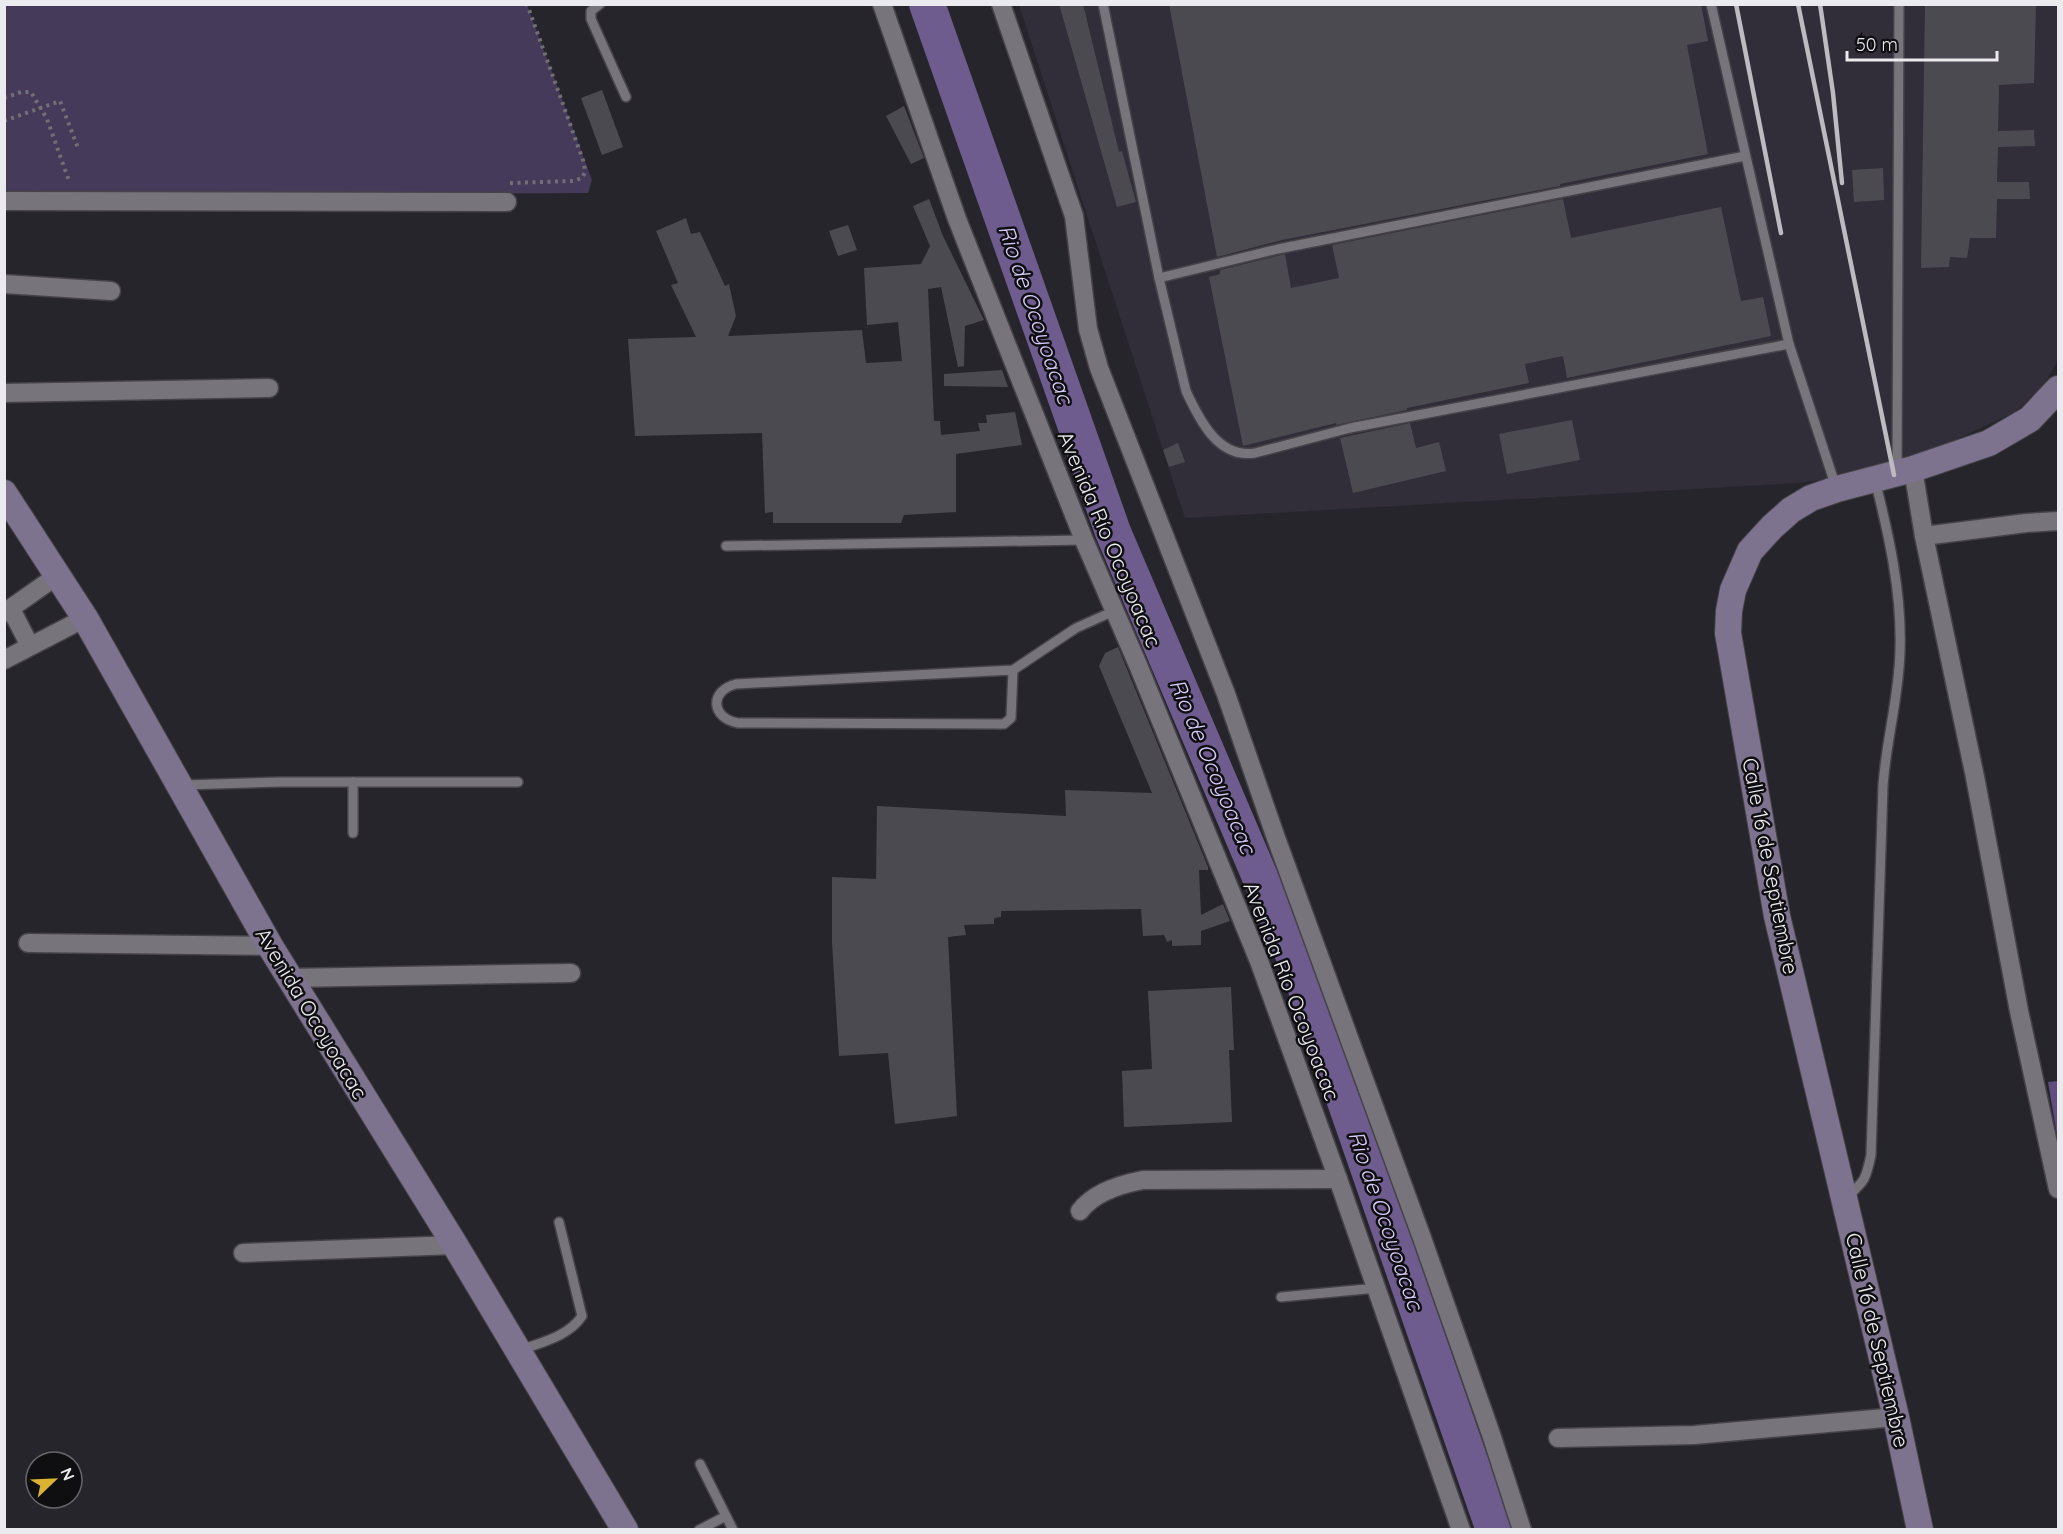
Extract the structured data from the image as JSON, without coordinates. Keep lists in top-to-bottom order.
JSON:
{
  "streets": {
    "main road": ["Calle 16 de Septiembre", "Avenida Ocoyoacac"],
    "street": ["Avenida Río Ocoyoacac"]
  },
  "water": ["Rio de Ocoyoacac"],
  "scale_bar": "50 m",
  "north": "top right"
}
